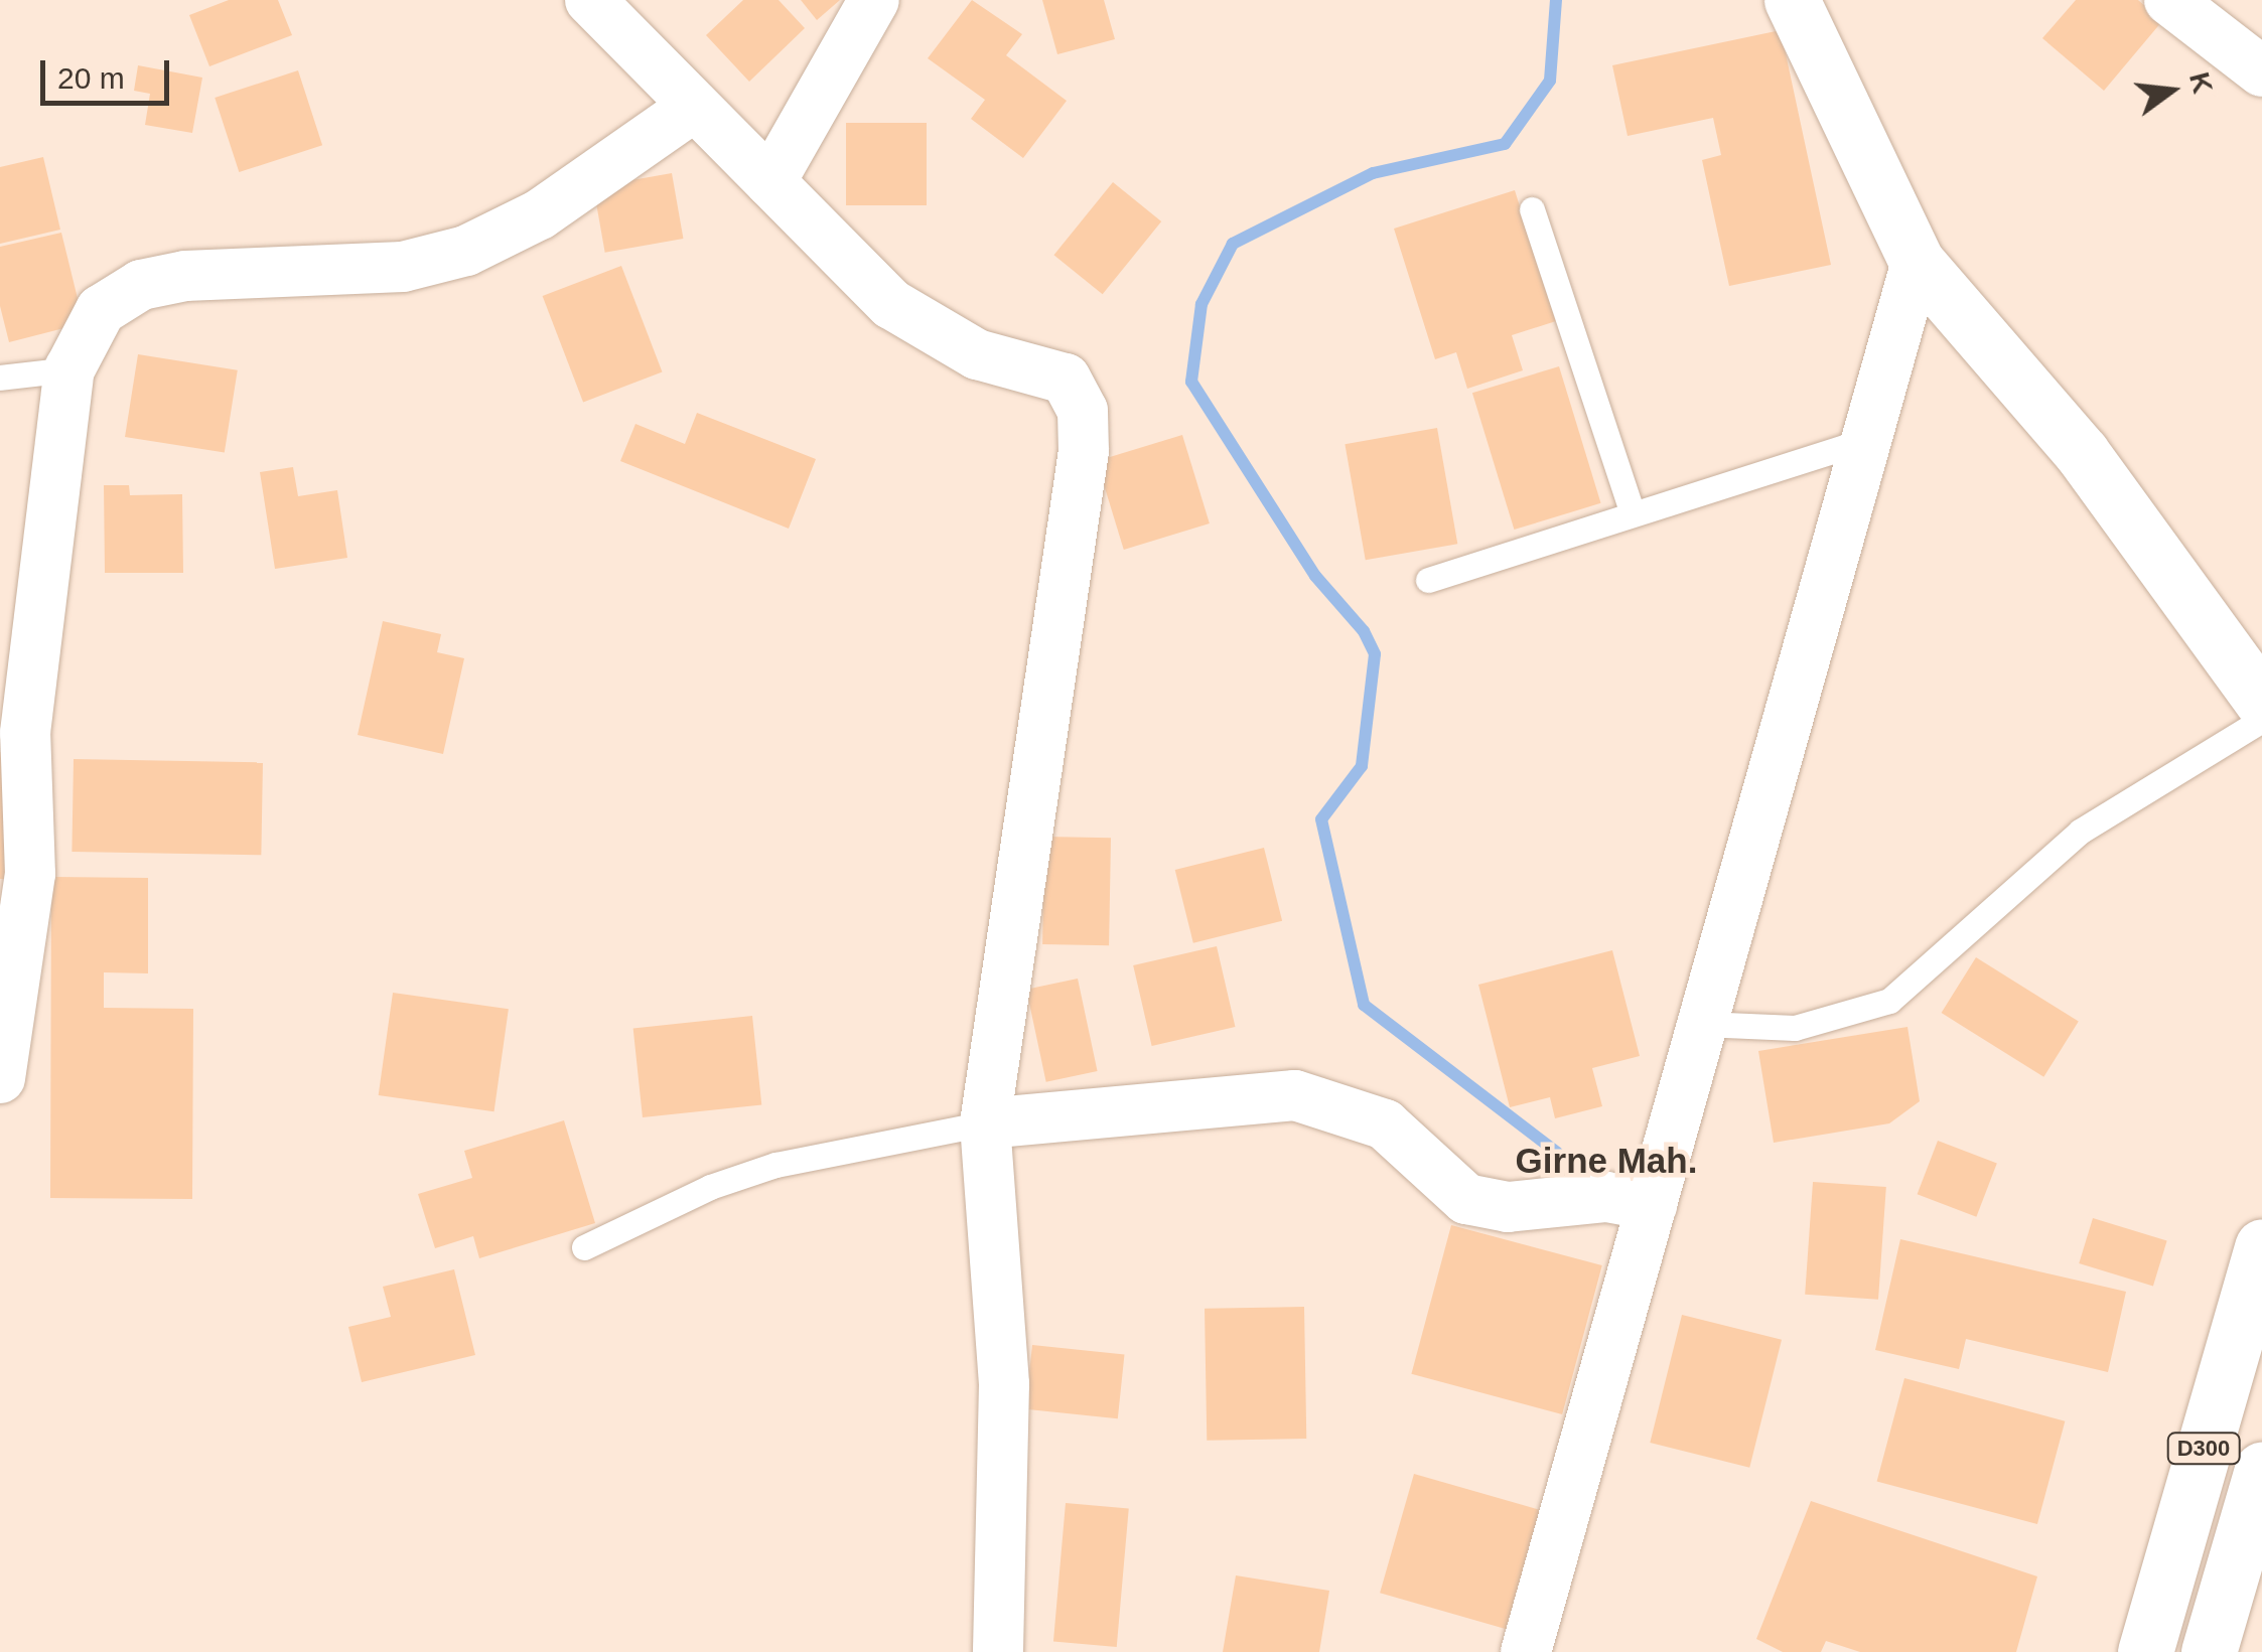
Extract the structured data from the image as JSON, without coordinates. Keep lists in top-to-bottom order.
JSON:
{
  "streets": {
    "main road": ["D300"]
  },
  "districts": ["Girne Mah."],
  "scale_bar": "20 m",
  "north": "right"
}
